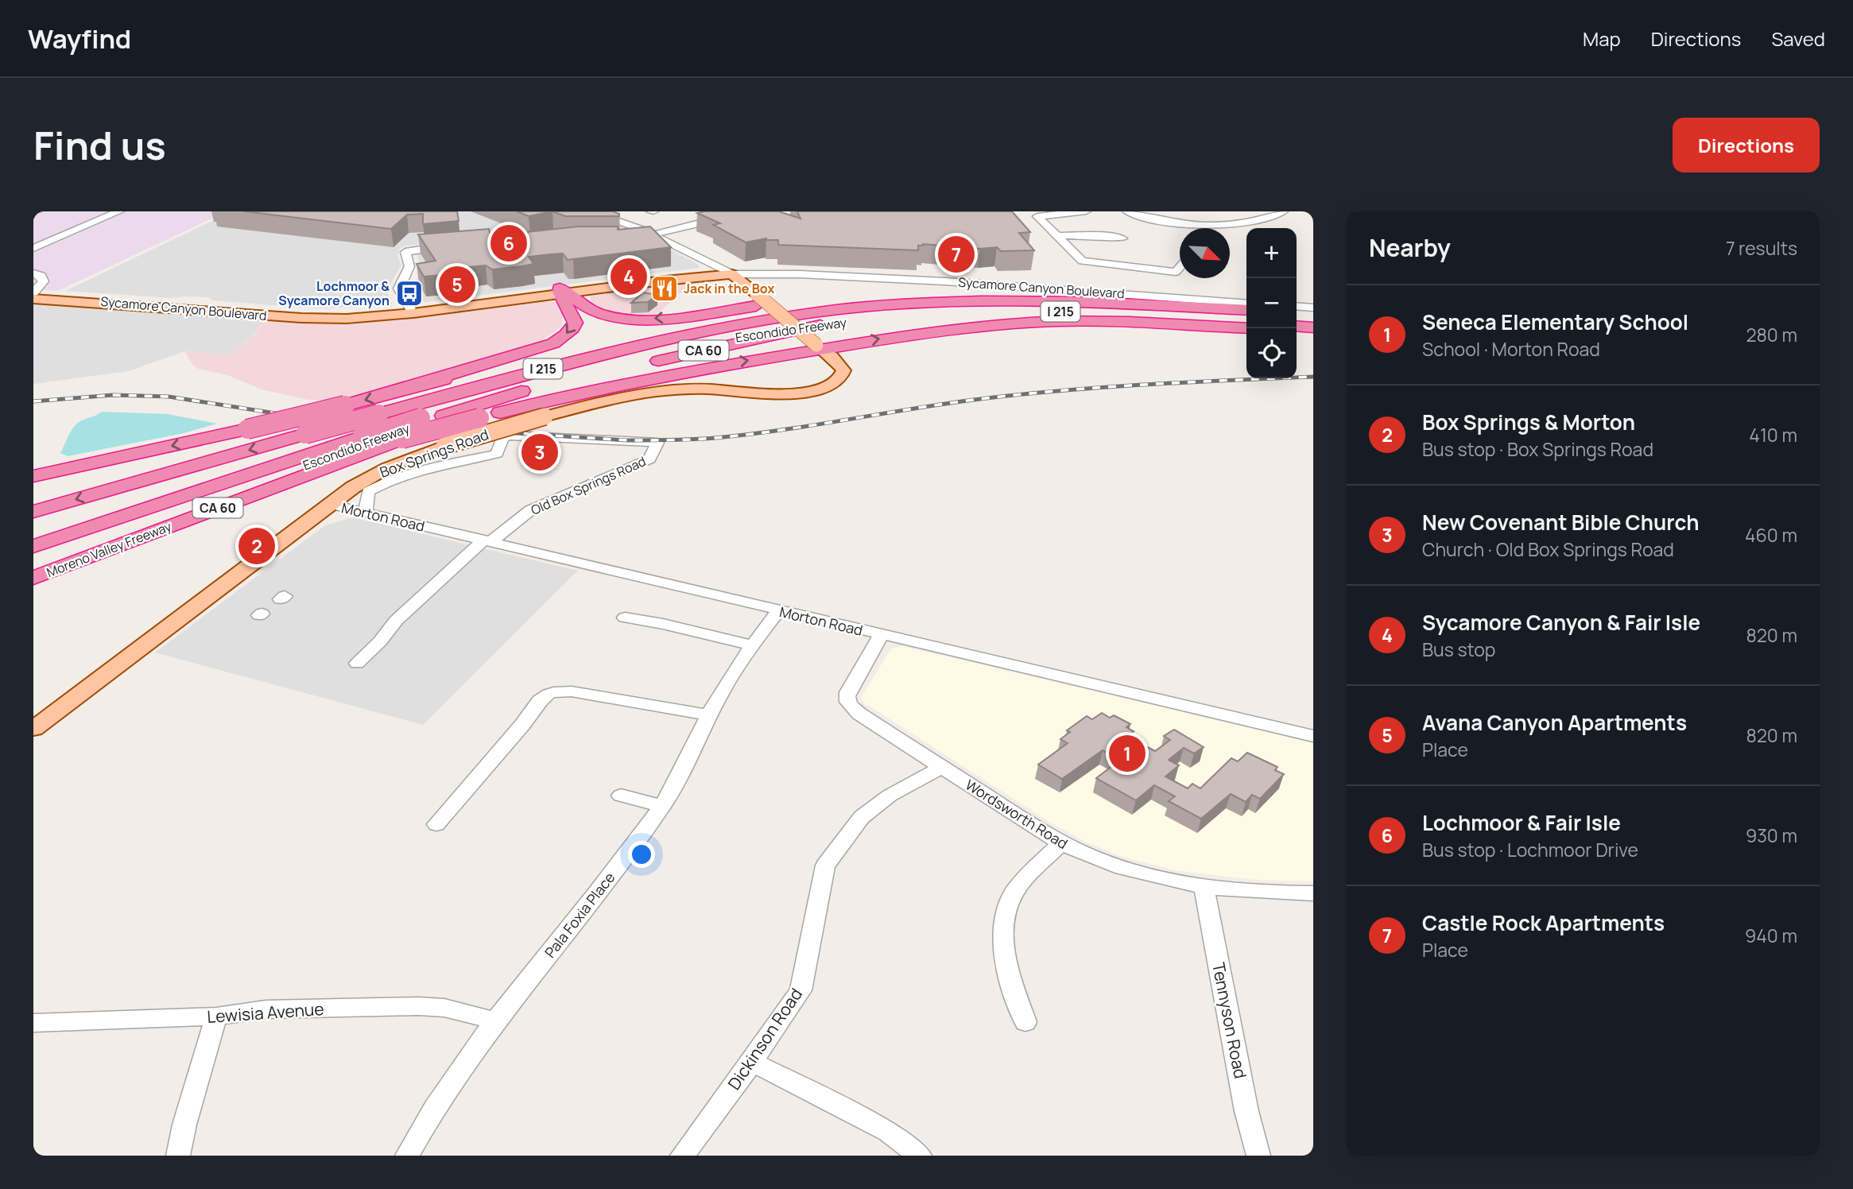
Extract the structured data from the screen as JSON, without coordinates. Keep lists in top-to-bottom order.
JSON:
{
  "streets": {
    "highway": [
      "I 215",
      "Escondido Freeway",
      "CA 60",
      "Moreno Valley Freeway"
    ],
    "main road": ["Sycamore Canyon Boulevard", "Box Springs Road"],
    "street": [
      "Old Box Springs Road",
      "Morton Road",
      "Wordsworth Road",
      "Pala Foxia Place",
      "Lewisia Avenue",
      "Tennyson Road",
      "Dickinson Road"
    ]
  },
  "crossings": [
    ["Escondido Freeway", "CA 60"],
    ["CA 60", "Moreno Valley Freeway"],
    ["Box Springs Road", "Morton Road"],
    ["Old Box Springs Road", "Morton Road"],
    ["Morton Road", "Wordsworth Road"],
    ["Morton Road", "Pala Foxia Place"],
    ["Wordsworth Road", "Tennyson Road"],
    ["Wordsworth Road", "Dickinson Road"],
    ["Pala Foxia Place", "Lewisia Avenue"]
  ],
  "places": {
    "restaurant": ["Jack in the Box"],
    "bus stop": ["Lochmoor & Sycamore Canyon"]
  },
  "north": "bottom right",
  "page": {
    "header": "Wayfind",
    "nav": ["Map", "Directions", "Saved"],
    "buttons": "Directions",
    "title": "Find us",
    "heading": ["Nearby", "7 results"],
    "pins": [
      "6",
      "7",
      "4",
      "5",
      "3",
      "2",
      "1"
    ],
    "map_buttons": ["+", "−"],
    "list": [
      {
        "mark": "1",
        "name": "Seneca Elementary School",
        "note": "School · Morton Road",
        "value": "280 m"
      },
      {
        "mark": "2",
        "name": "Box Springs & Morton",
        "note": "Bus stop · Box Springs Road",
        "value": "410 m"
      },
      {
        "mark": "3",
        "name": "New Covenant Bible Church",
        "note": "Church · Old Box Springs Road",
        "value": "460 m"
      },
      {
        "mark": "4",
        "name": "Sycamore Canyon & Fair Isle",
        "note": "Bus stop",
        "value": "820 m"
      },
      {
        "mark": "5",
        "name": "Avana Canyon Apartments",
        "note": "Place",
        "value": "820 m"
      },
      {
        "mark": "6",
        "name": "Lochmoor & Fair Isle",
        "note": "Bus stop · Lochmoor Drive",
        "value": "930 m"
      },
      {
        "mark": "7",
        "name": "Castle Rock Apartments",
        "note": "Place",
        "value": "940 m"
      }
    ]
  }
}
